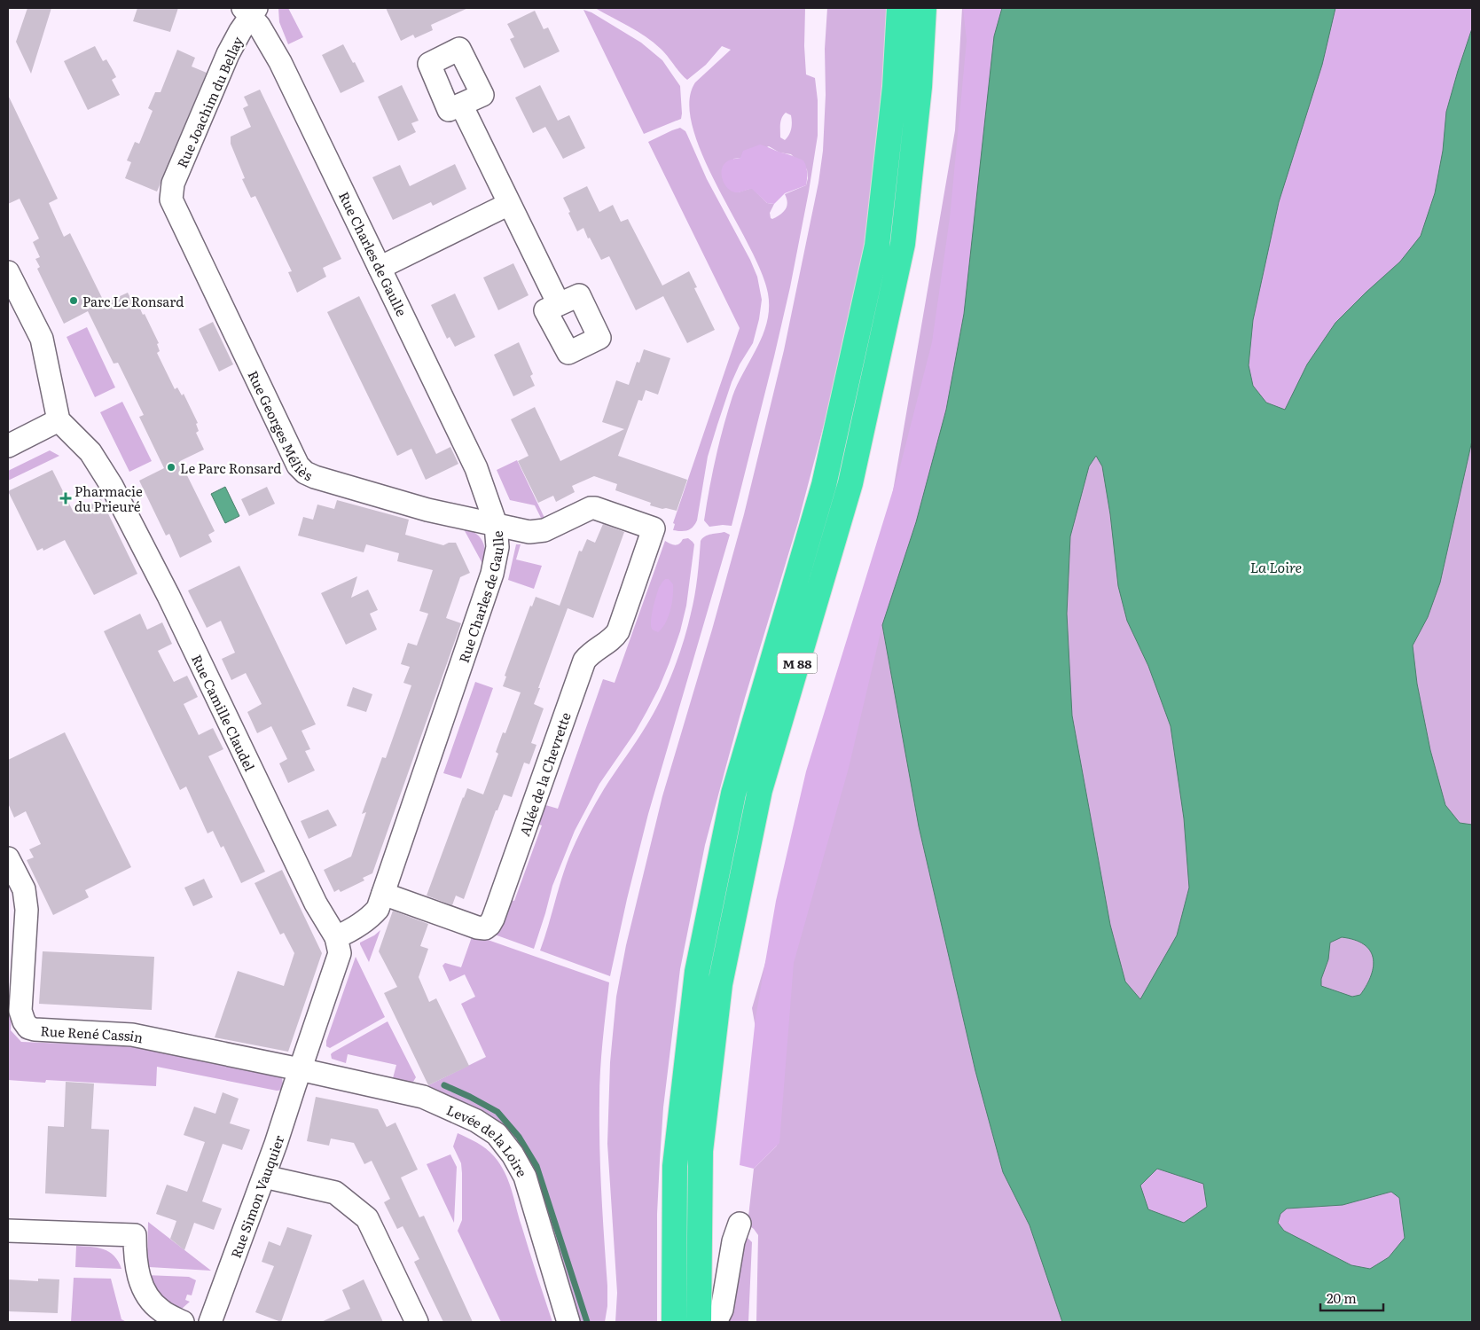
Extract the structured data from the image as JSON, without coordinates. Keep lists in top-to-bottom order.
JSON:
{
  "streets": {
    "highway": ["M 88"],
    "street": [
      "Rue Joachim du Bellay",
      "Rue Charles de Gaulle",
      "Rue Georges Méliès",
      "Rue Camille Claudel",
      "Allée de la Chevrette",
      "Rue René Cassin",
      "Levée de la Loire",
      "Rue Simon Vauquier"
    ]
  },
  "crossings": [
    ["Rue Joachim du Bellay", "Rue Charles de Gaulle"],
    ["Rue Joachim du Bellay", "Rue Georges Méliès"],
    ["Rue Charles de Gaulle", "Rue Georges Méliès"],
    ["Rue Charles de Gaulle", "Rue Camille Claudel"],
    ["Rue Charles de Gaulle", "Allée de la Chevrette"],
    ["Rue Georges Méliès", "Allée de la Chevrette"],
    ["Rue René Cassin", "Levée de la Loire"],
    ["Rue René Cassin", "Rue Simon Vauquier"],
    ["Levée de la Loire", "Rue Simon Vauquier"]
  ],
  "water": ["La Loire"],
  "places": {
    "other": ["Parc Le Ronsard", "Le Parc Ronsard"],
    "health": ["Pharmacie du Prieuré"]
  },
  "scale_bar": "20 m"
}
